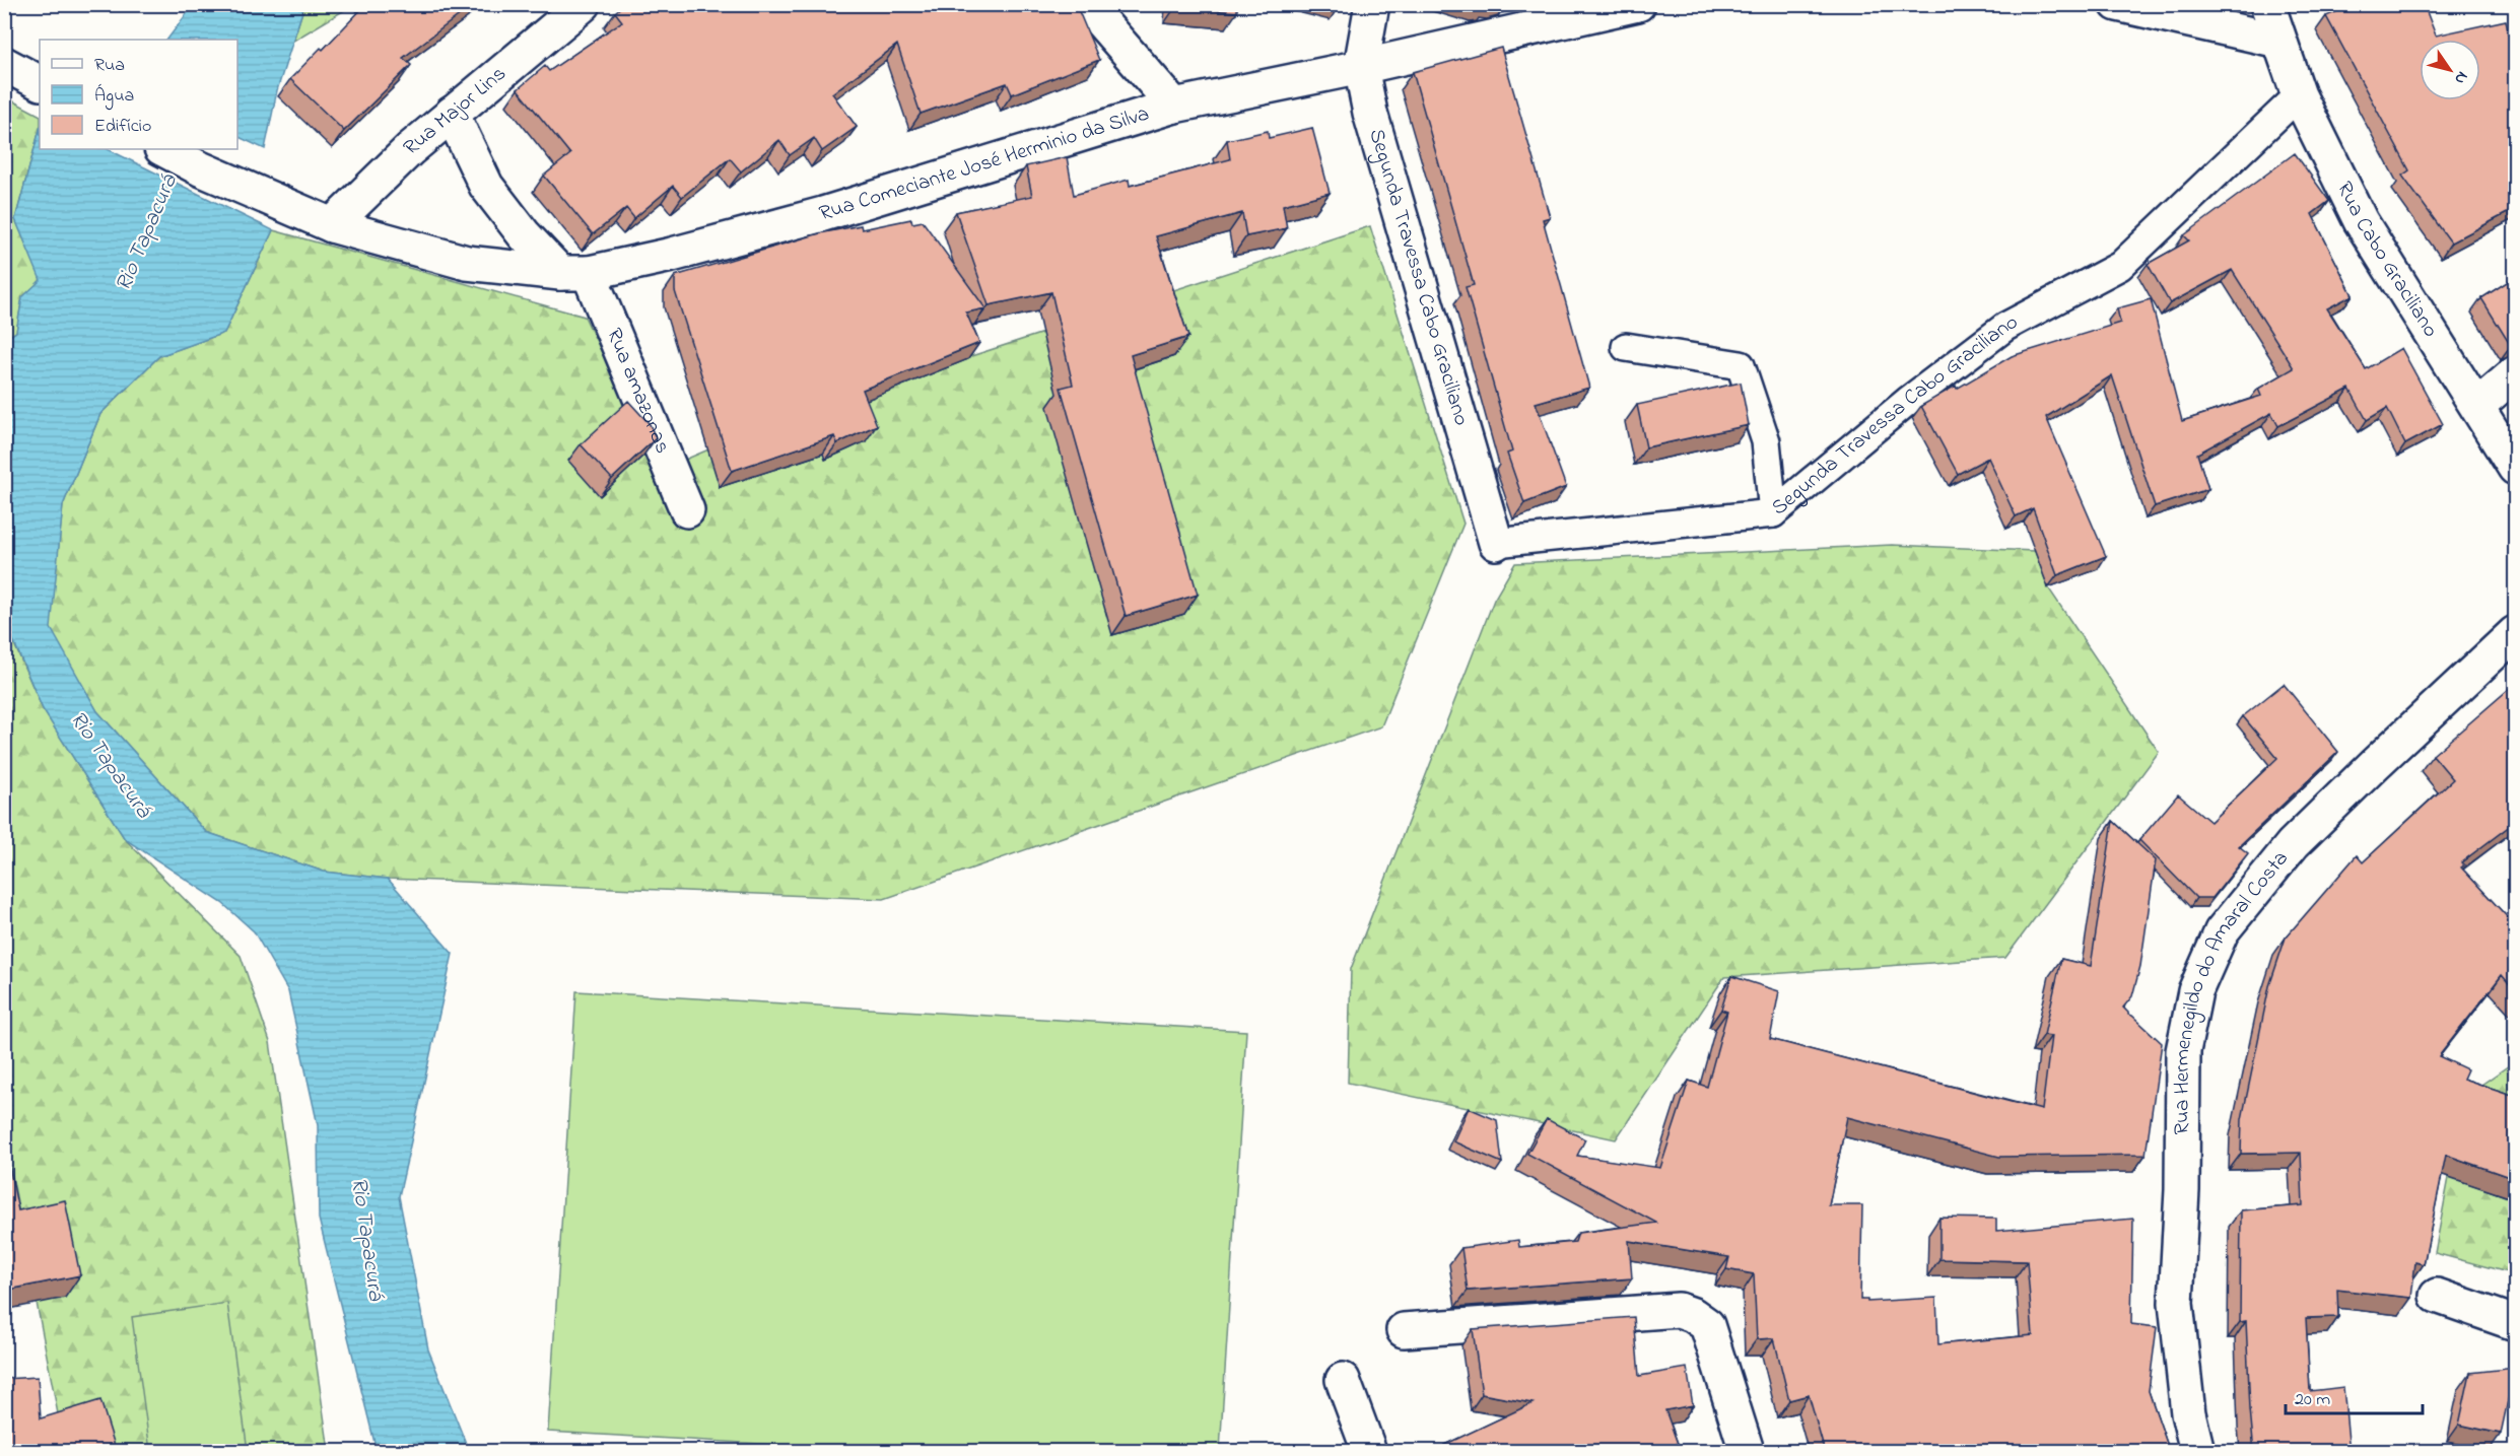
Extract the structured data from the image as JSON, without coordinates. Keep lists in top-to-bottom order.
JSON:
{
  "streets": {
    "street": [
      "Rua Major Lins",
      "Rua Comeciante José Herminio da Silva",
      "Rua Cabo Graciliano",
      "Segunda Travessa Cabo Graciliano",
      "Rua amazonas",
      "Rua Hermenegildo do Amaral Costa"
    ]
  },
  "crossings": [
    ["Rua Major Lins", "Rua Comeciante José Herminio da Silva"],
    ["Rua Comeciante José Herminio da Silva", "Segunda Travessa Cabo Graciliano"],
    ["Rua Comeciante José Herminio da Silva", "Rua amazonas"],
    ["Rua Cabo Graciliano", "Segunda Travessa Cabo Graciliano"]
  ],
  "water": ["Rio Tapacurá"],
  "legend": ["Rua", "Água", "Edifício"],
  "scale_bar": "20 m",
  "north": "bottom right"
}
